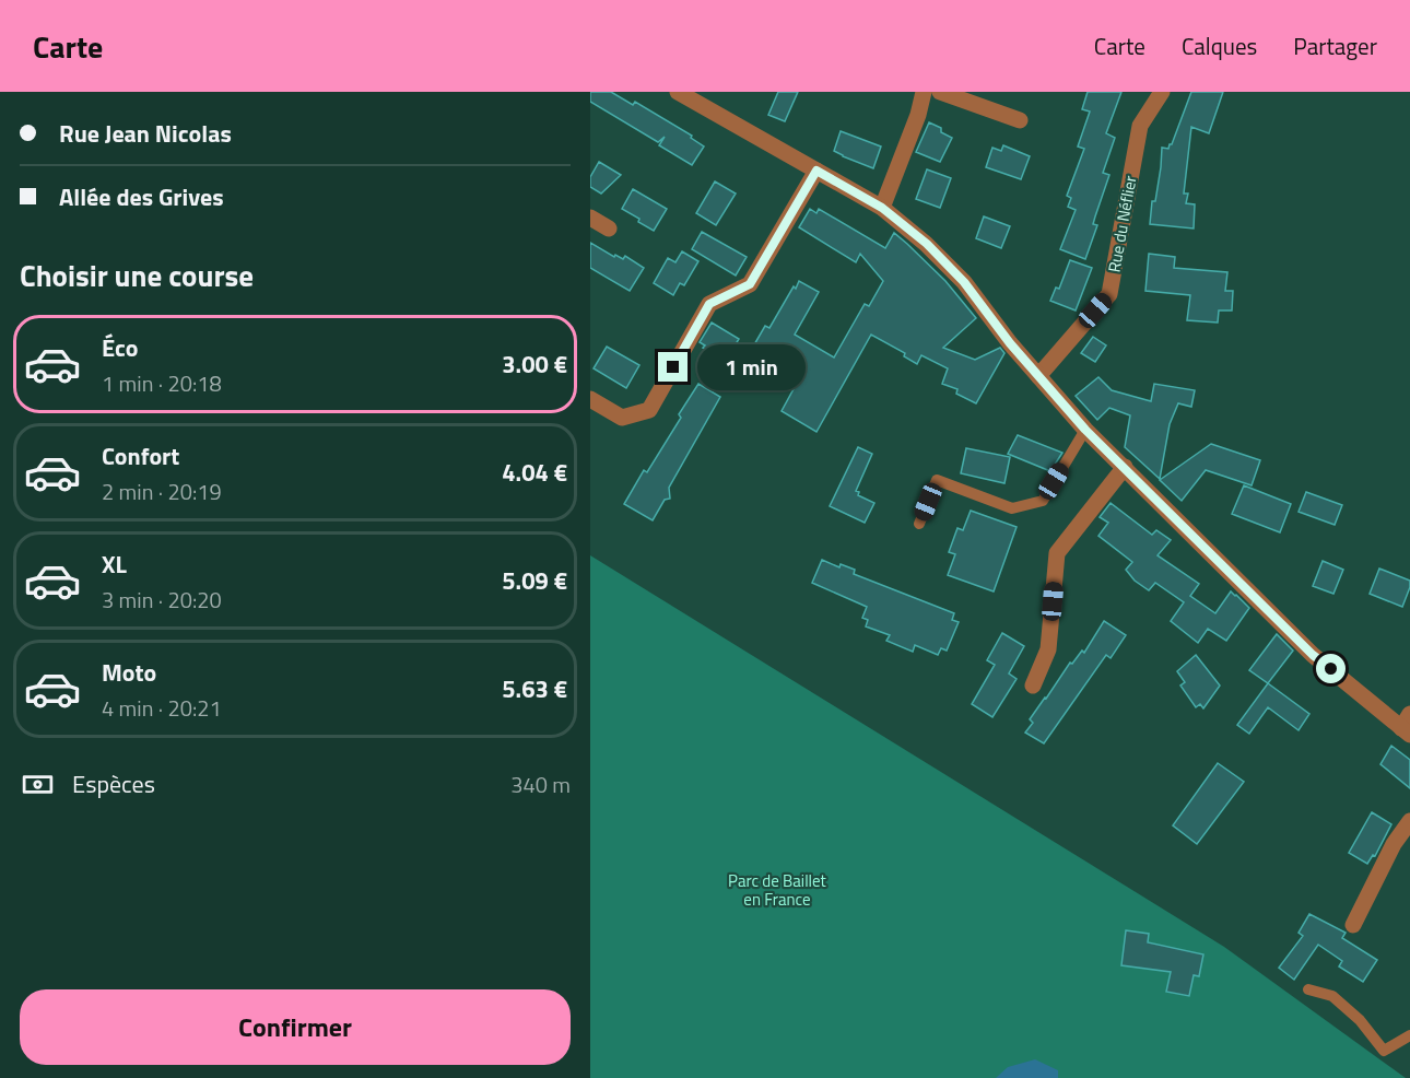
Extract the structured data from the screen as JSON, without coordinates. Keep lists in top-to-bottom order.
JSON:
{
  "streets": {
    "street": ["Rue du Néflier"]
  },
  "parks": ["Parc de Baillet en France"],
  "page": {
    "header": "Carte",
    "nav": ["Carte", "Calques", "Partager"],
    "banner": ["Rue Jean Nicolas", "Allée des Grives"],
    "heading": "Choisir une course",
    "list": [
      {
        "name": "Éco",
        "note": "1 min · 20:18",
        "value": "3.00 €"
      },
      {
        "name": "Confort",
        "note": "2 min · 20:19",
        "value": "4.04 €"
      },
      {
        "name": "XL",
        "note": "3 min · 20:20",
        "value": "5.09 €"
      },
      {
        "name": "Moto",
        "note": "4 min · 20:21",
        "value": "5.63 €"
      }
    ],
    "bubble": "1 min",
    "pay": ["Espèces", "340 m"],
    "buttons": "Confirmer"
  }
}
